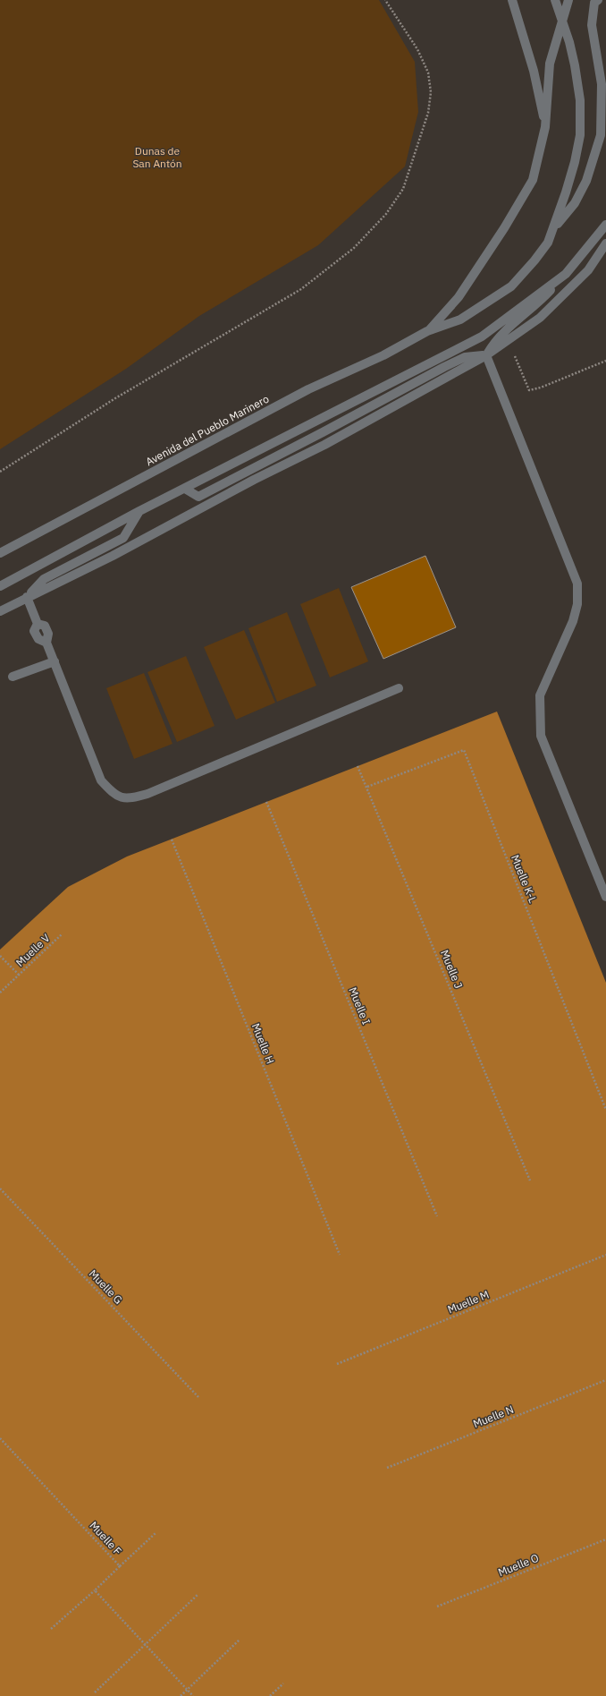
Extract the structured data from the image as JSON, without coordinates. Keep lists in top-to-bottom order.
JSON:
{
  "streets": {
    "street": ["Avenida del Pueblo Marinero"],
    "path": [
      "Muelle K-L",
      "Muelle V",
      "Muelle J",
      "Muelle I",
      "Muelle H",
      "Muelle G",
      "Muelle M",
      "Muelle N",
      "Muelle F",
      "Muelle O"
    ]
  },
  "crossings": [
    ["Muelle K-L", "Muelle J"]
  ],
  "parks": ["Dunas de San Antón"]
}
